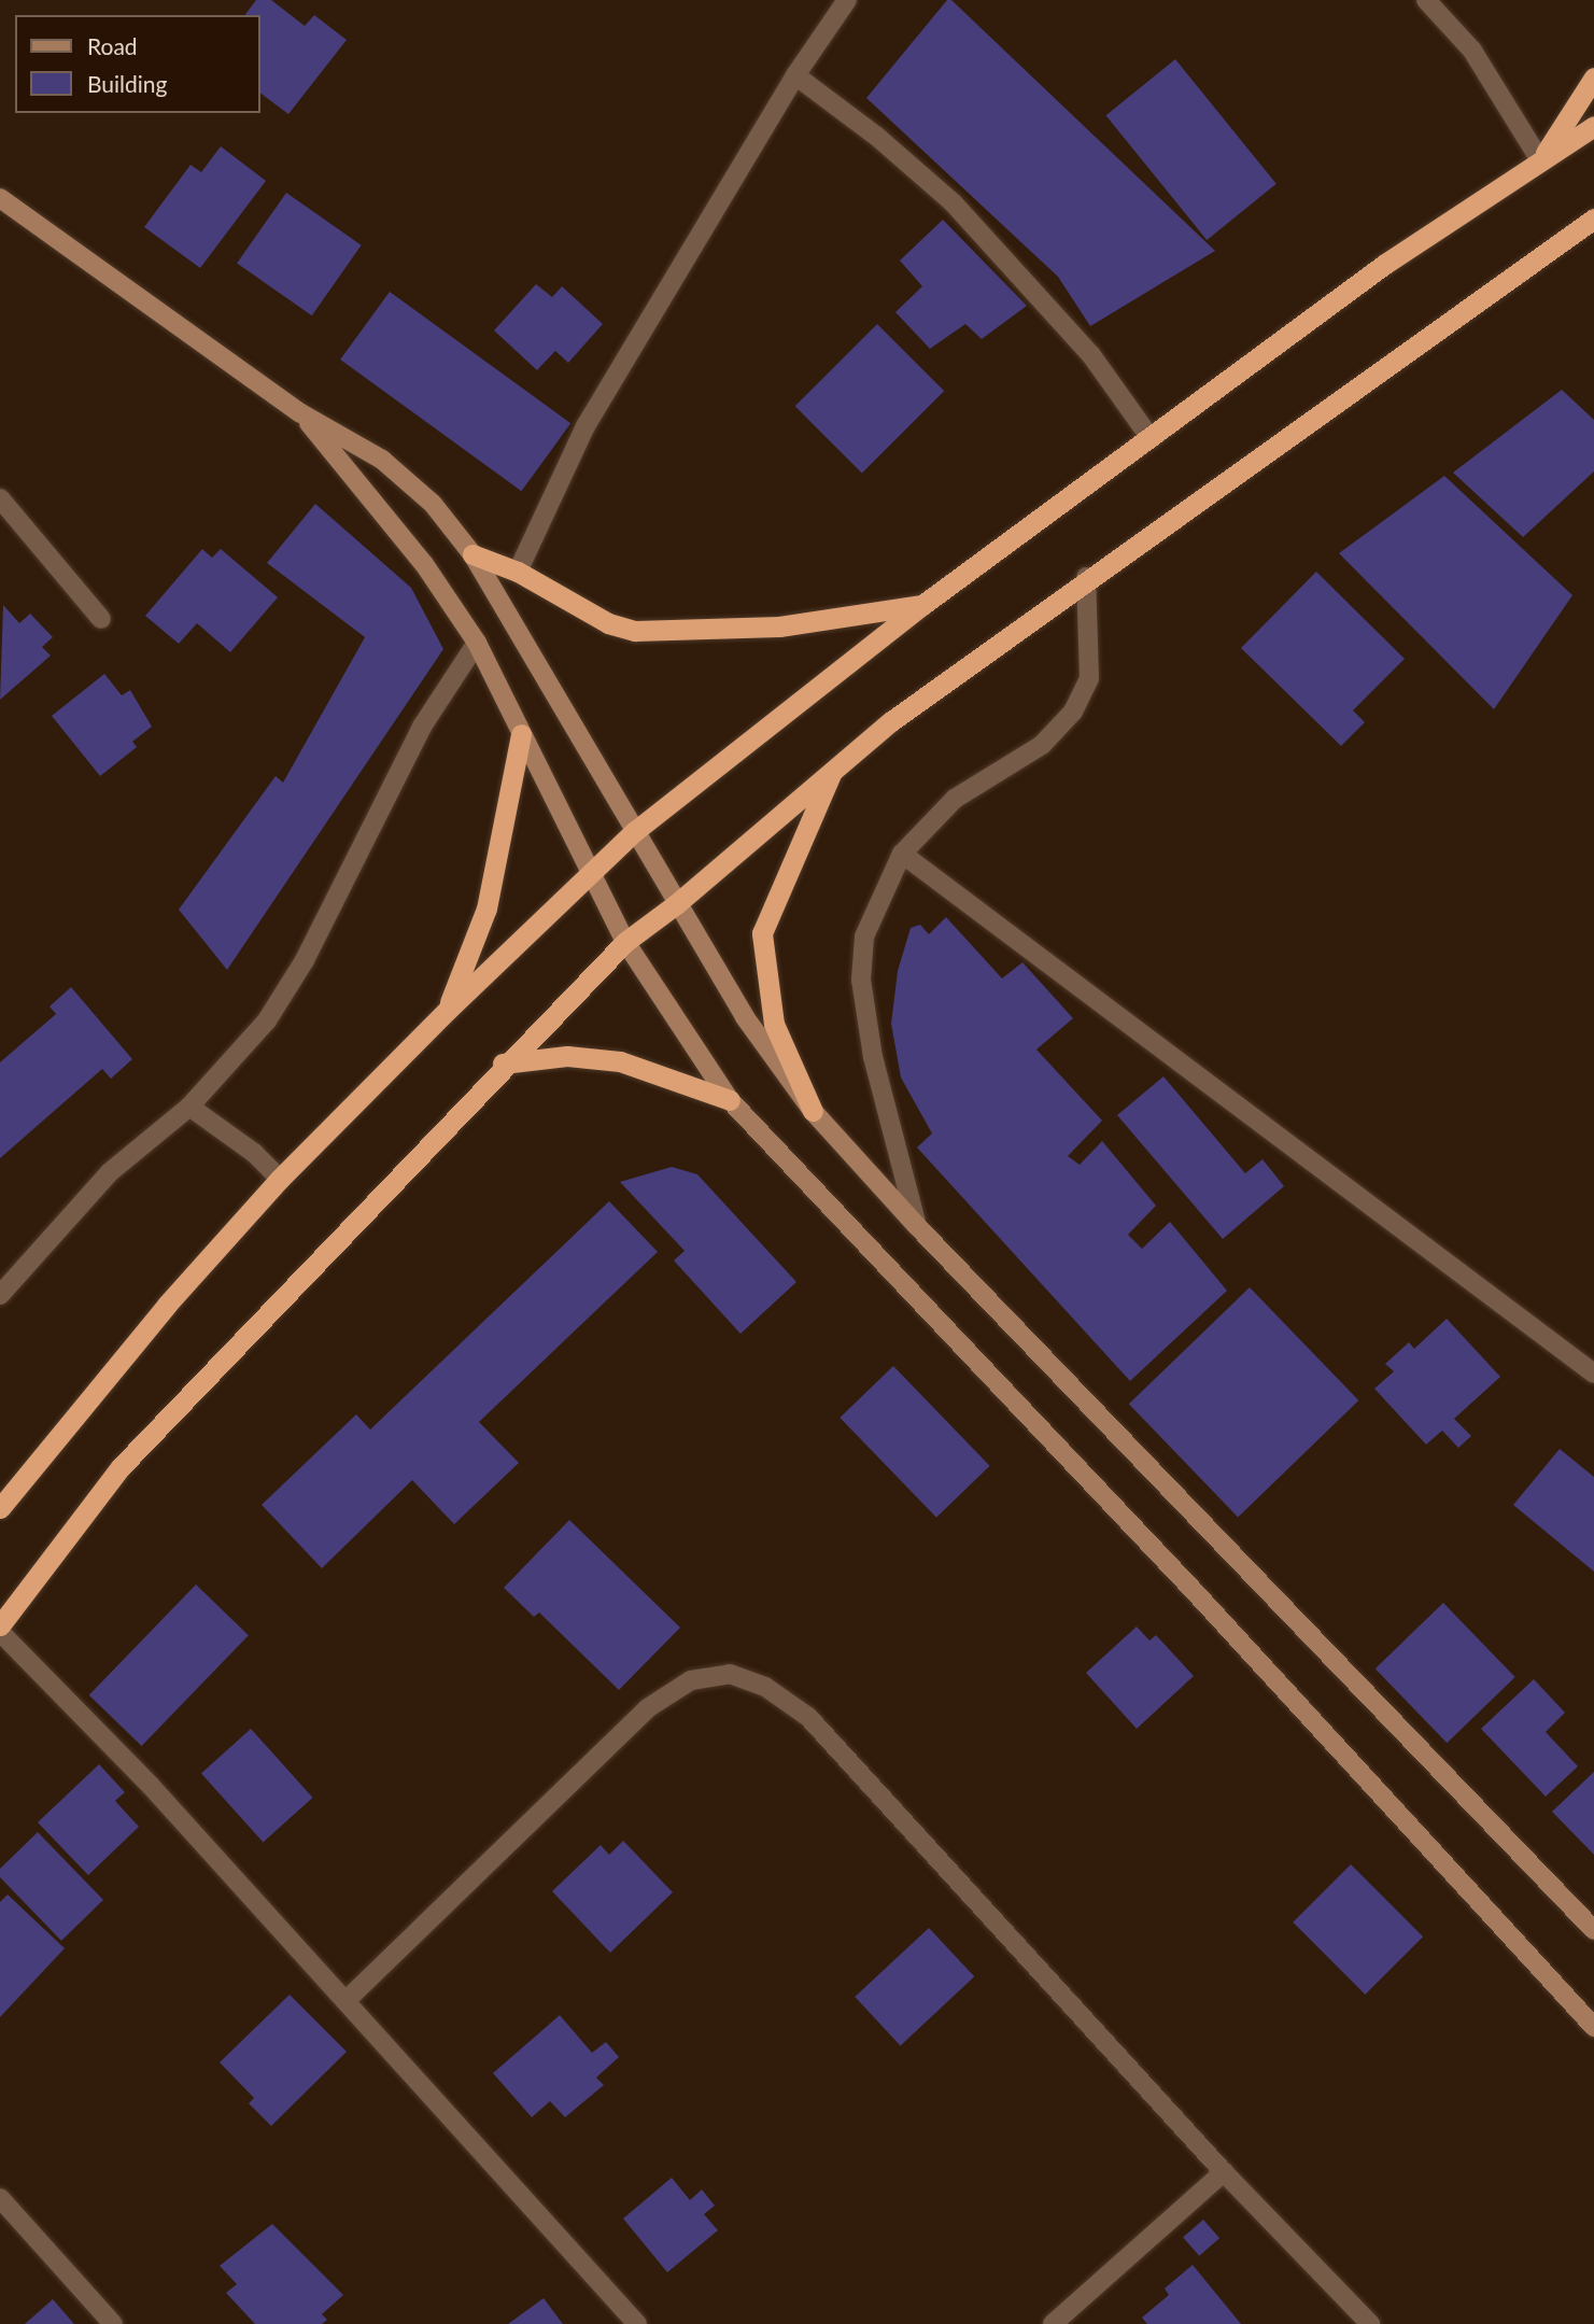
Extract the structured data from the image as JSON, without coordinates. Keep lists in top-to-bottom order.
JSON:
{
  "legend": ["Road", "Building"]
}
